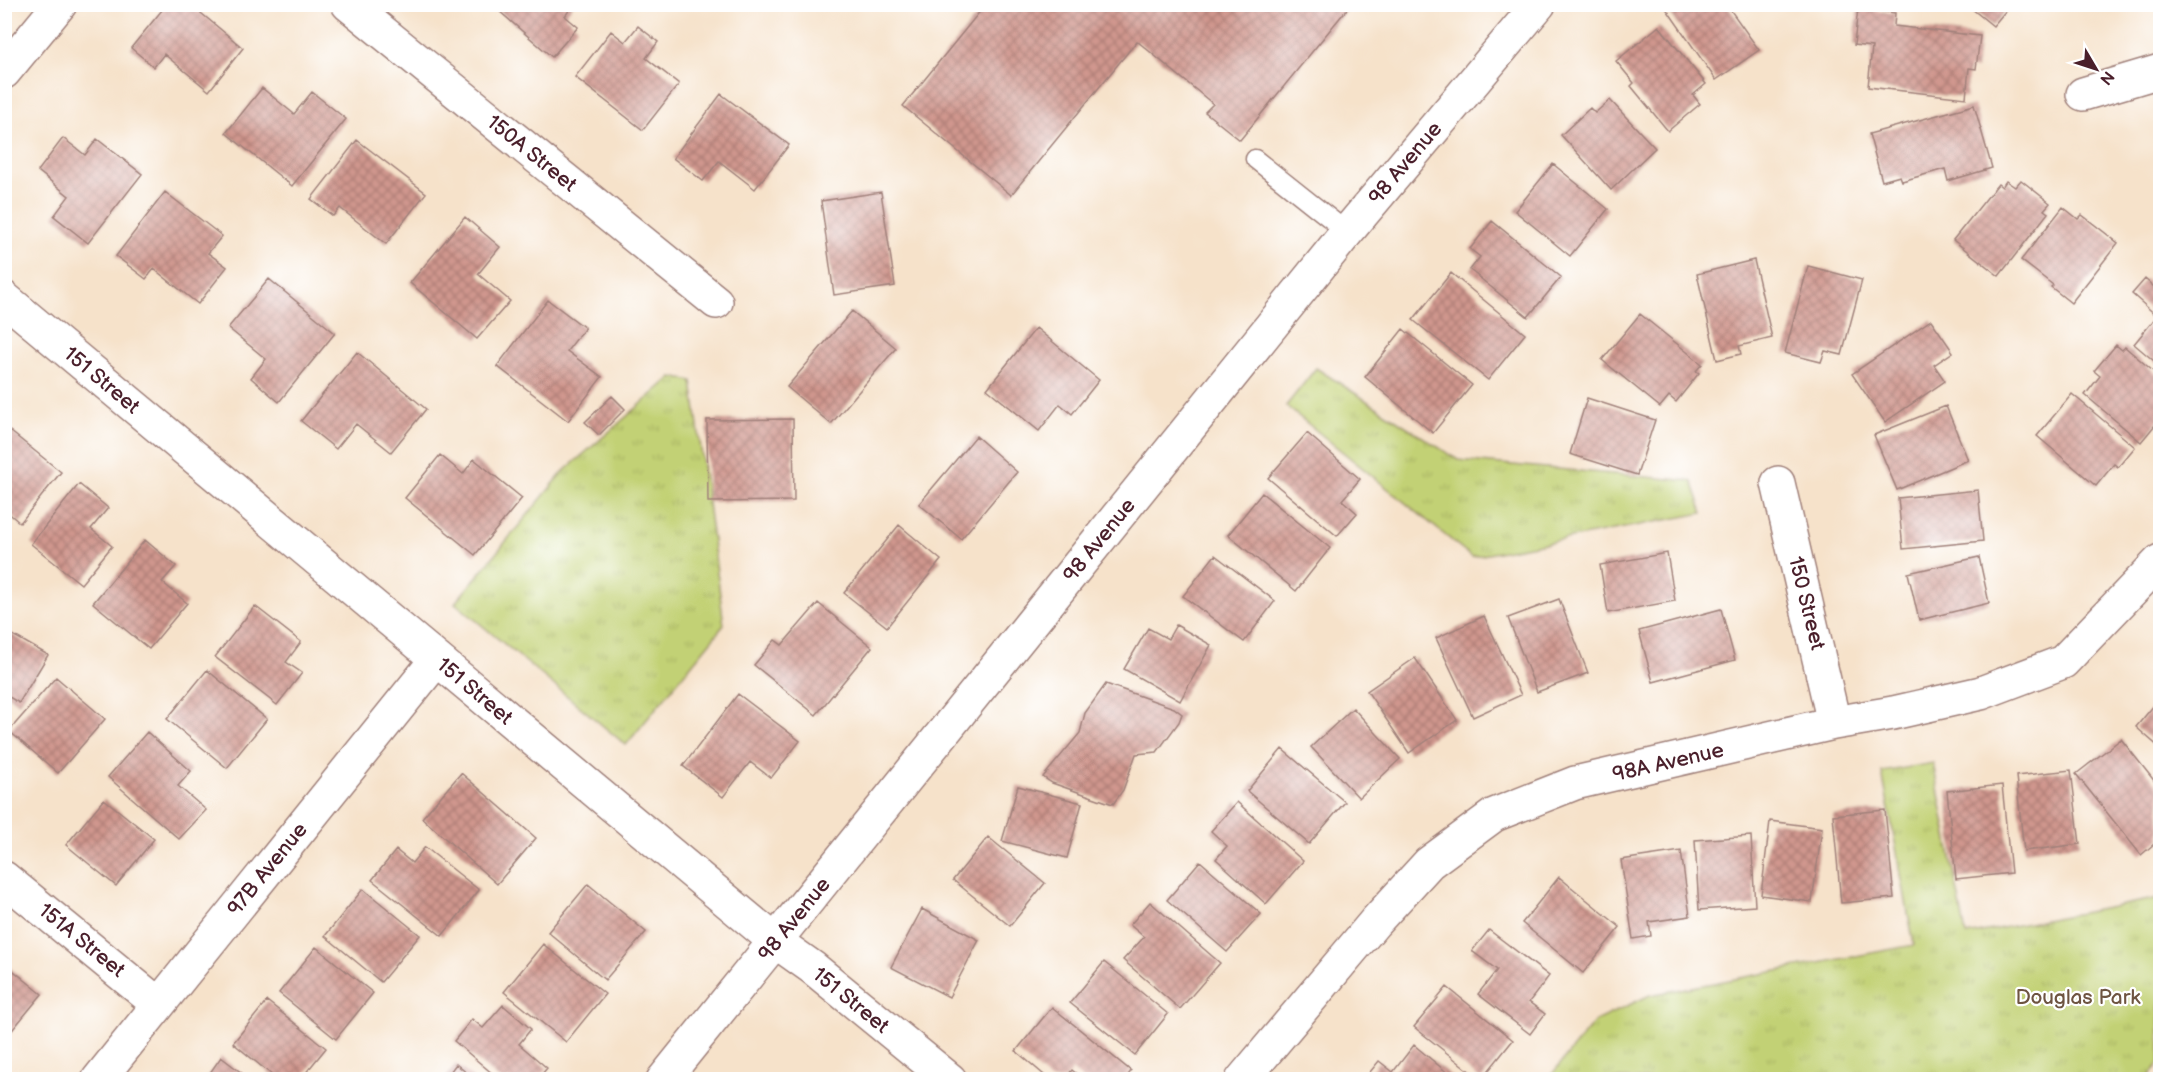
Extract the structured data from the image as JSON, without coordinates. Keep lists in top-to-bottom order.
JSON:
{
  "streets": {
    "street": [
      "150A Street",
      "98 Avenue",
      "151 Street",
      "150 Street",
      "98A Avenue",
      "97B Avenue",
      "151A Street"
    ]
  },
  "crossings": [
    ["98 Avenue", "151 Street"],
    ["151 Street", "97B Avenue"],
    ["150 Street", "98A Avenue"],
    ["97B Avenue", "151A Street"]
  ],
  "parks": ["Douglas Park"],
  "north": "bottom right"
}
